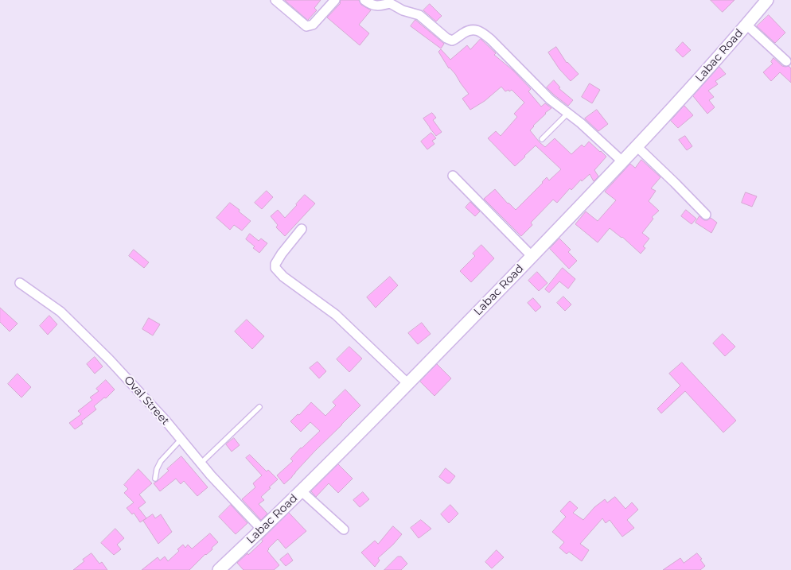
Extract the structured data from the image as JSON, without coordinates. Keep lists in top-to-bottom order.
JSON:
{
  "streets": {
    "street": ["Labac Road", "Oval Street"]
  },
  "crossings": [
    ["Labac Road", "Oval Street"]
  ]
}
